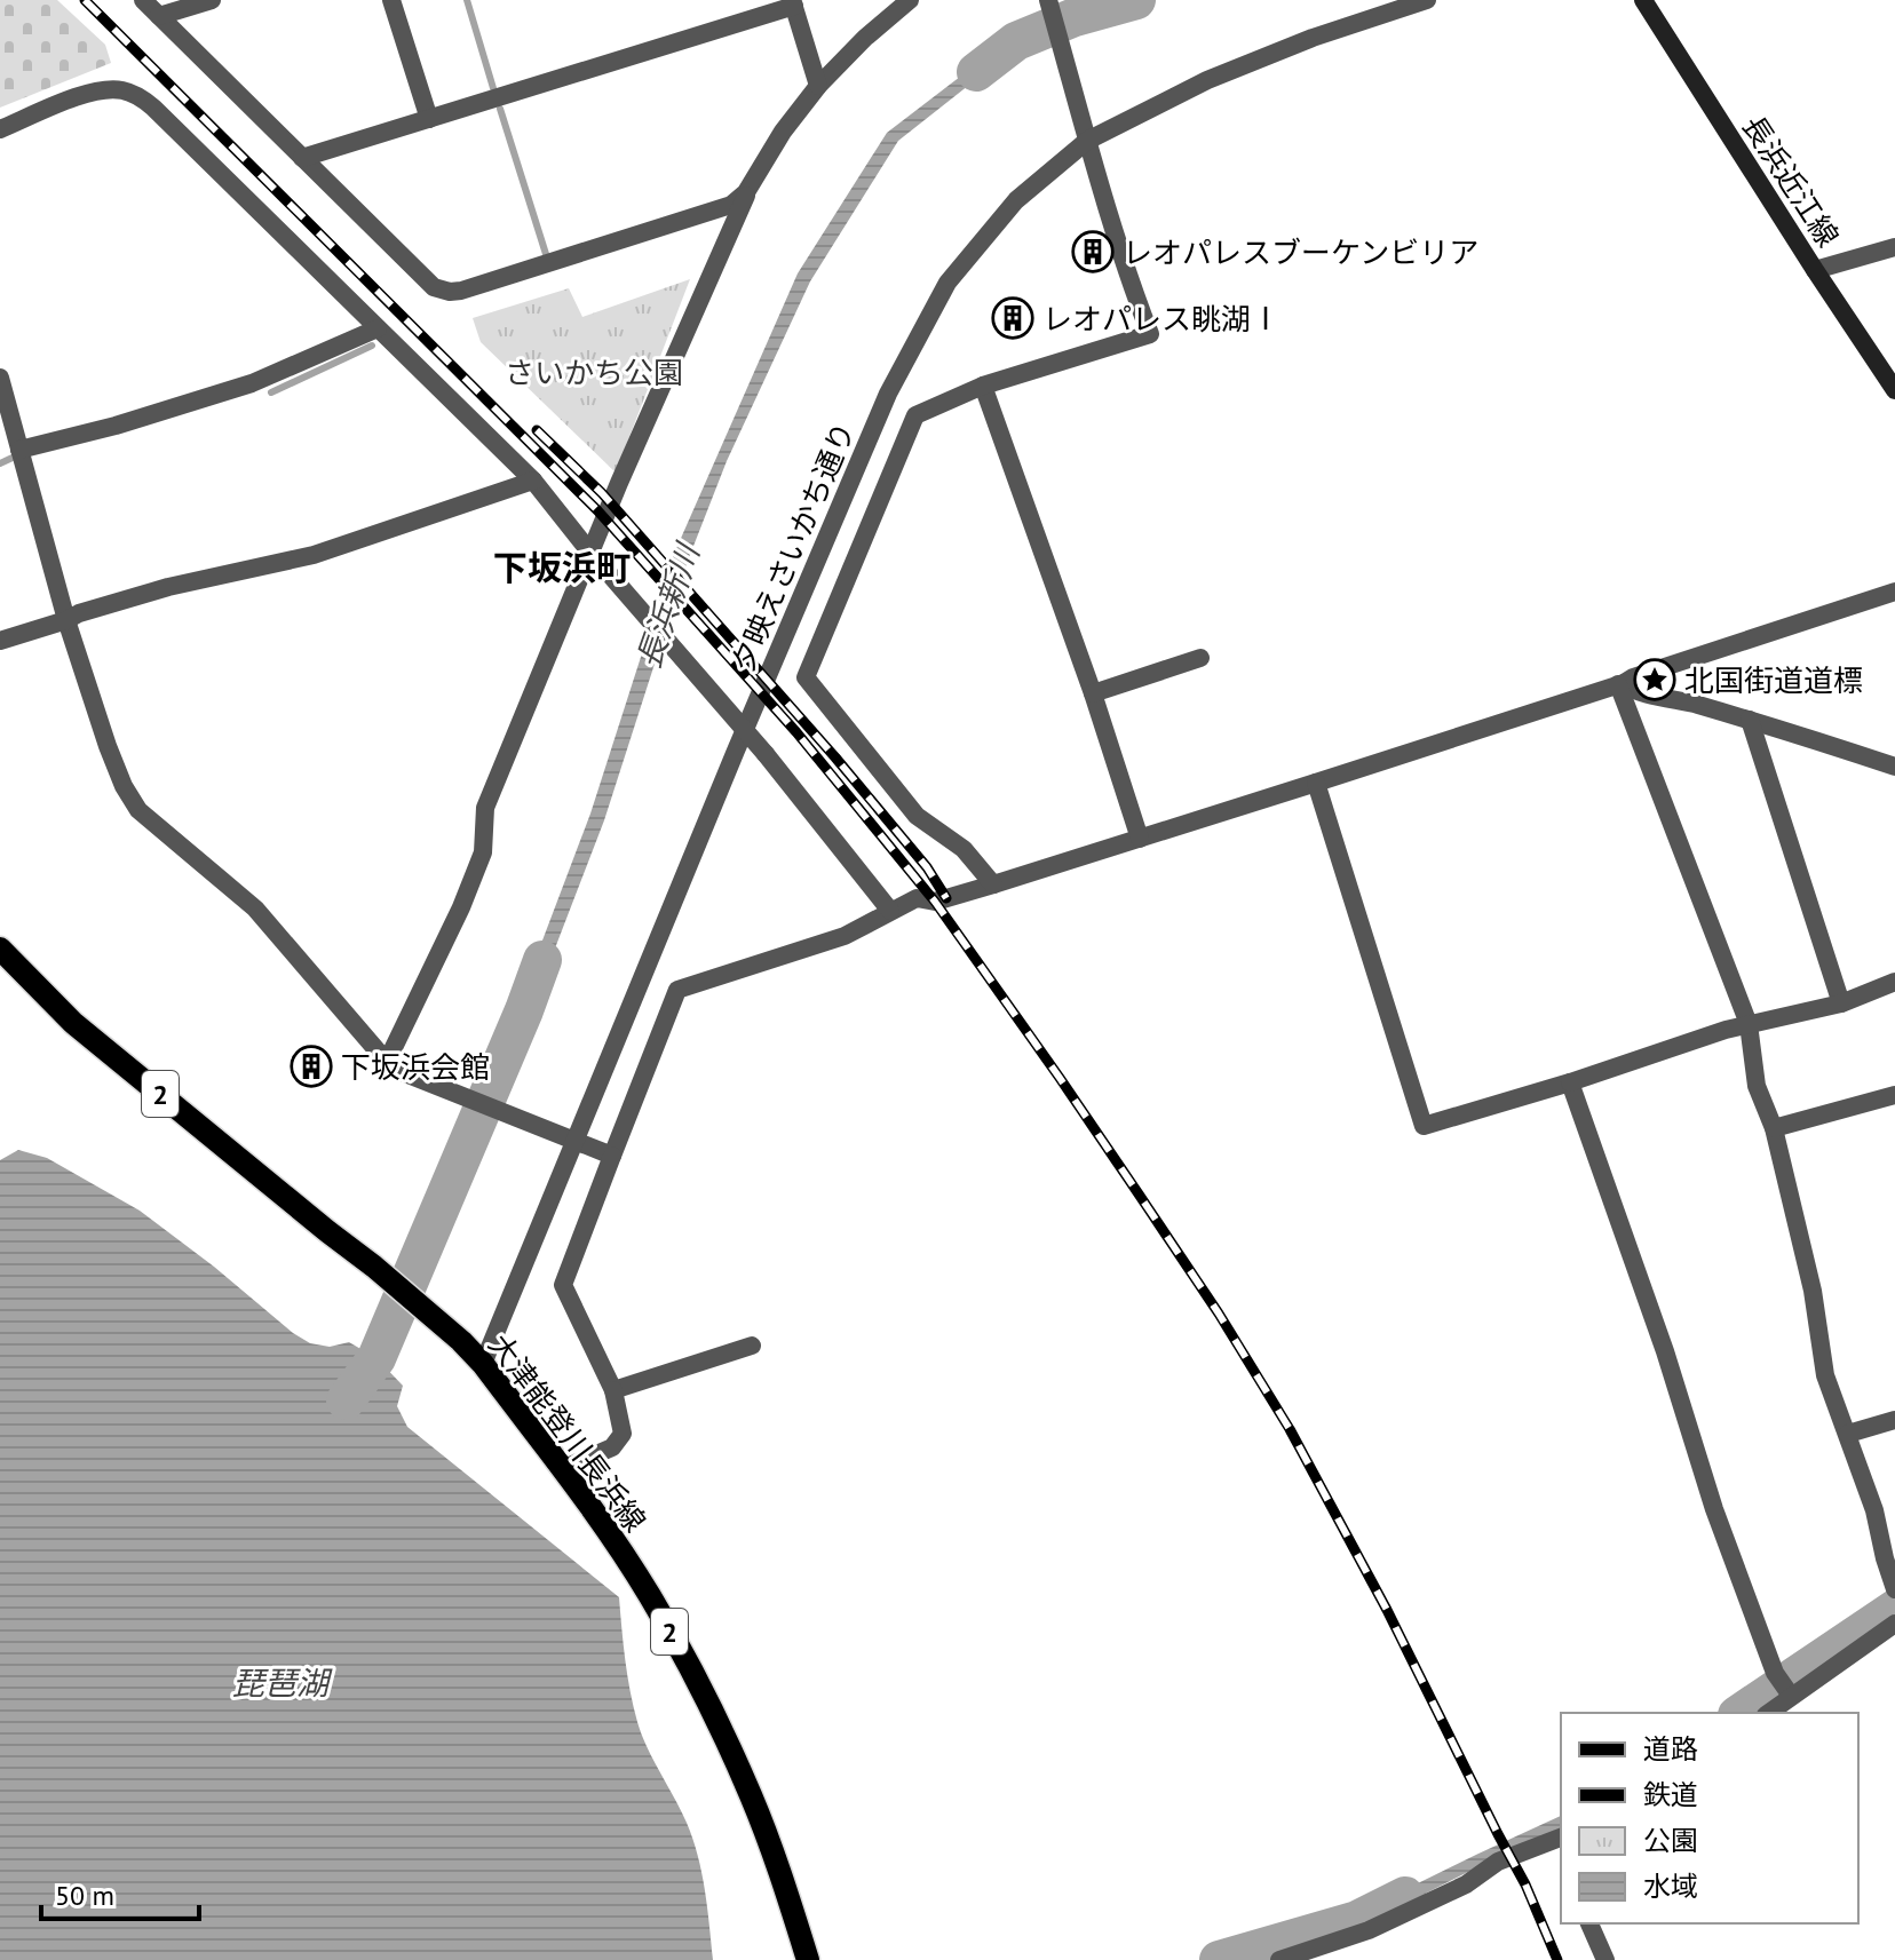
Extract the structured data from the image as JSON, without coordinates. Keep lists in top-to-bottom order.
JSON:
{
  "streets": {
    "main road": ["長浜近江線", "2", "大津能登川長浜線"],
    "street": ["夕映えさいかち通り"]
  },
  "crossings": [
    ["夕映えさいかち通り", "大津能登川長浜線"]
  ],
  "districts": ["下坂浜町"],
  "water": ["長浜新川", "琵琶湖"],
  "parks": ["さいかち公園"],
  "places": {
    "building": ["レオパレスブーケンビリア", "レオパレス眺湖Ⅰ", "下坂浜会館"],
    "place": ["北国街道道標"]
  },
  "legend": [
    "道路",
    "鉄道",
    "公園",
    "水域"
  ],
  "scale_bar": "50 m"
}
